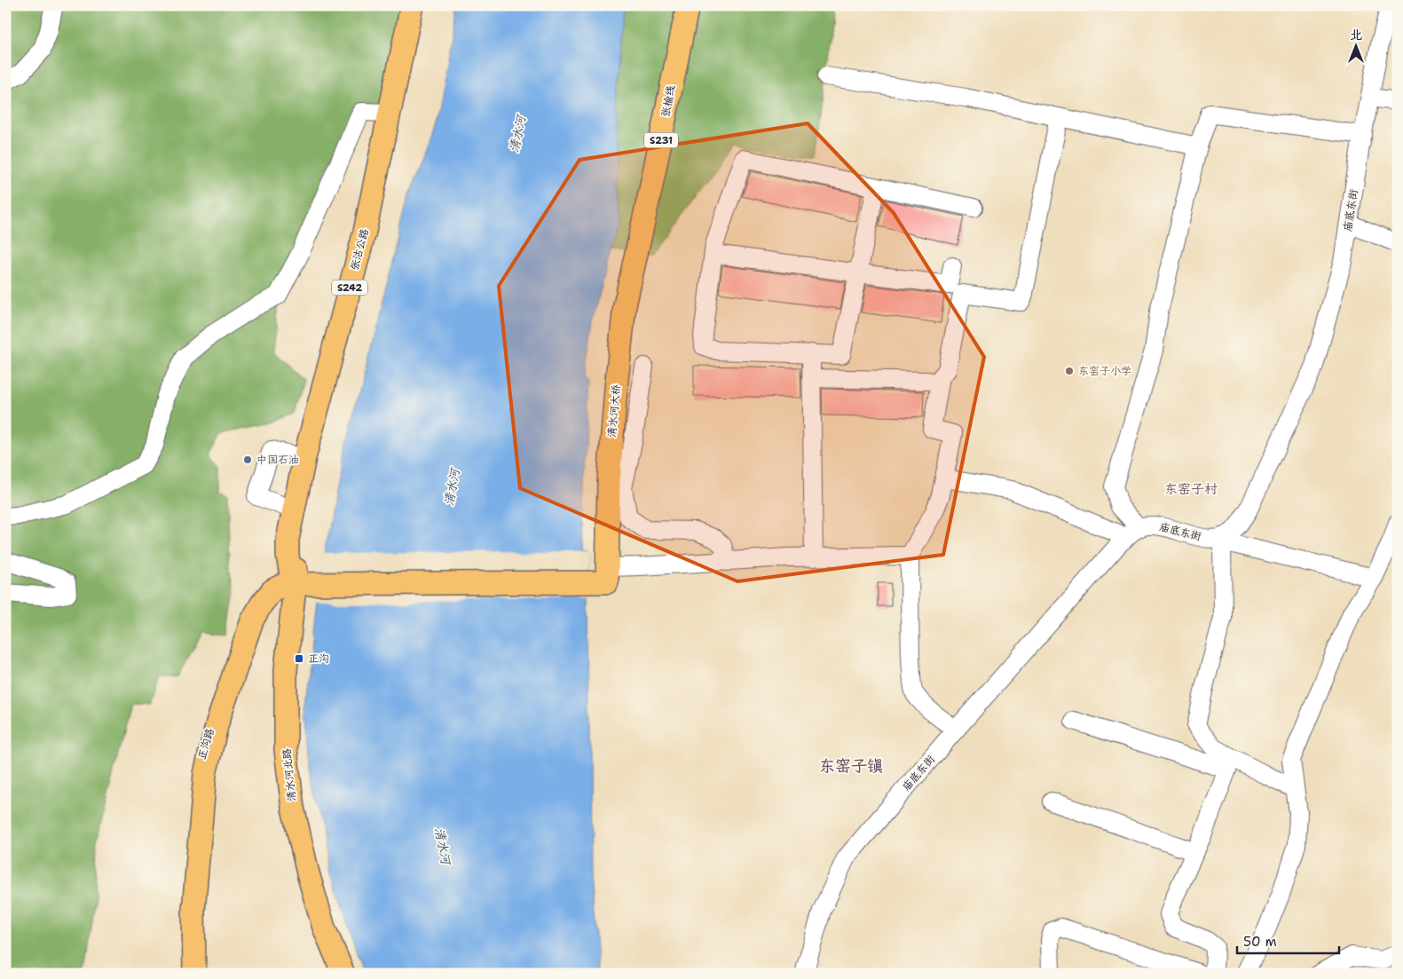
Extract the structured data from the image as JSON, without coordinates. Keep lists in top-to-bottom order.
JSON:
{
  "streets": {
    "main road": [
      "张榆线",
      "S231",
      "张沽公路",
      "S242",
      "清水河大桥",
      "正沟路",
      "清水河北路"
    ],
    "street": ["庙底东街"]
  },
  "crossings": [
    ["张榆线", "清水河大桥"],
    ["张沽公路", "正沟路"],
    ["张沽公路", "清水河北路"],
    ["清水河大桥", "正沟路"],
    ["正沟路", "清水河北路"]
  ],
  "districts": ["东窑子村", "东窑子镇"],
  "water": ["清水河"],
  "places": {
    "other": ["东窑子小学", "中国石油"],
    "transit": ["正沟"]
  },
  "scale_bar": "50 m",
  "north": "top"
}
